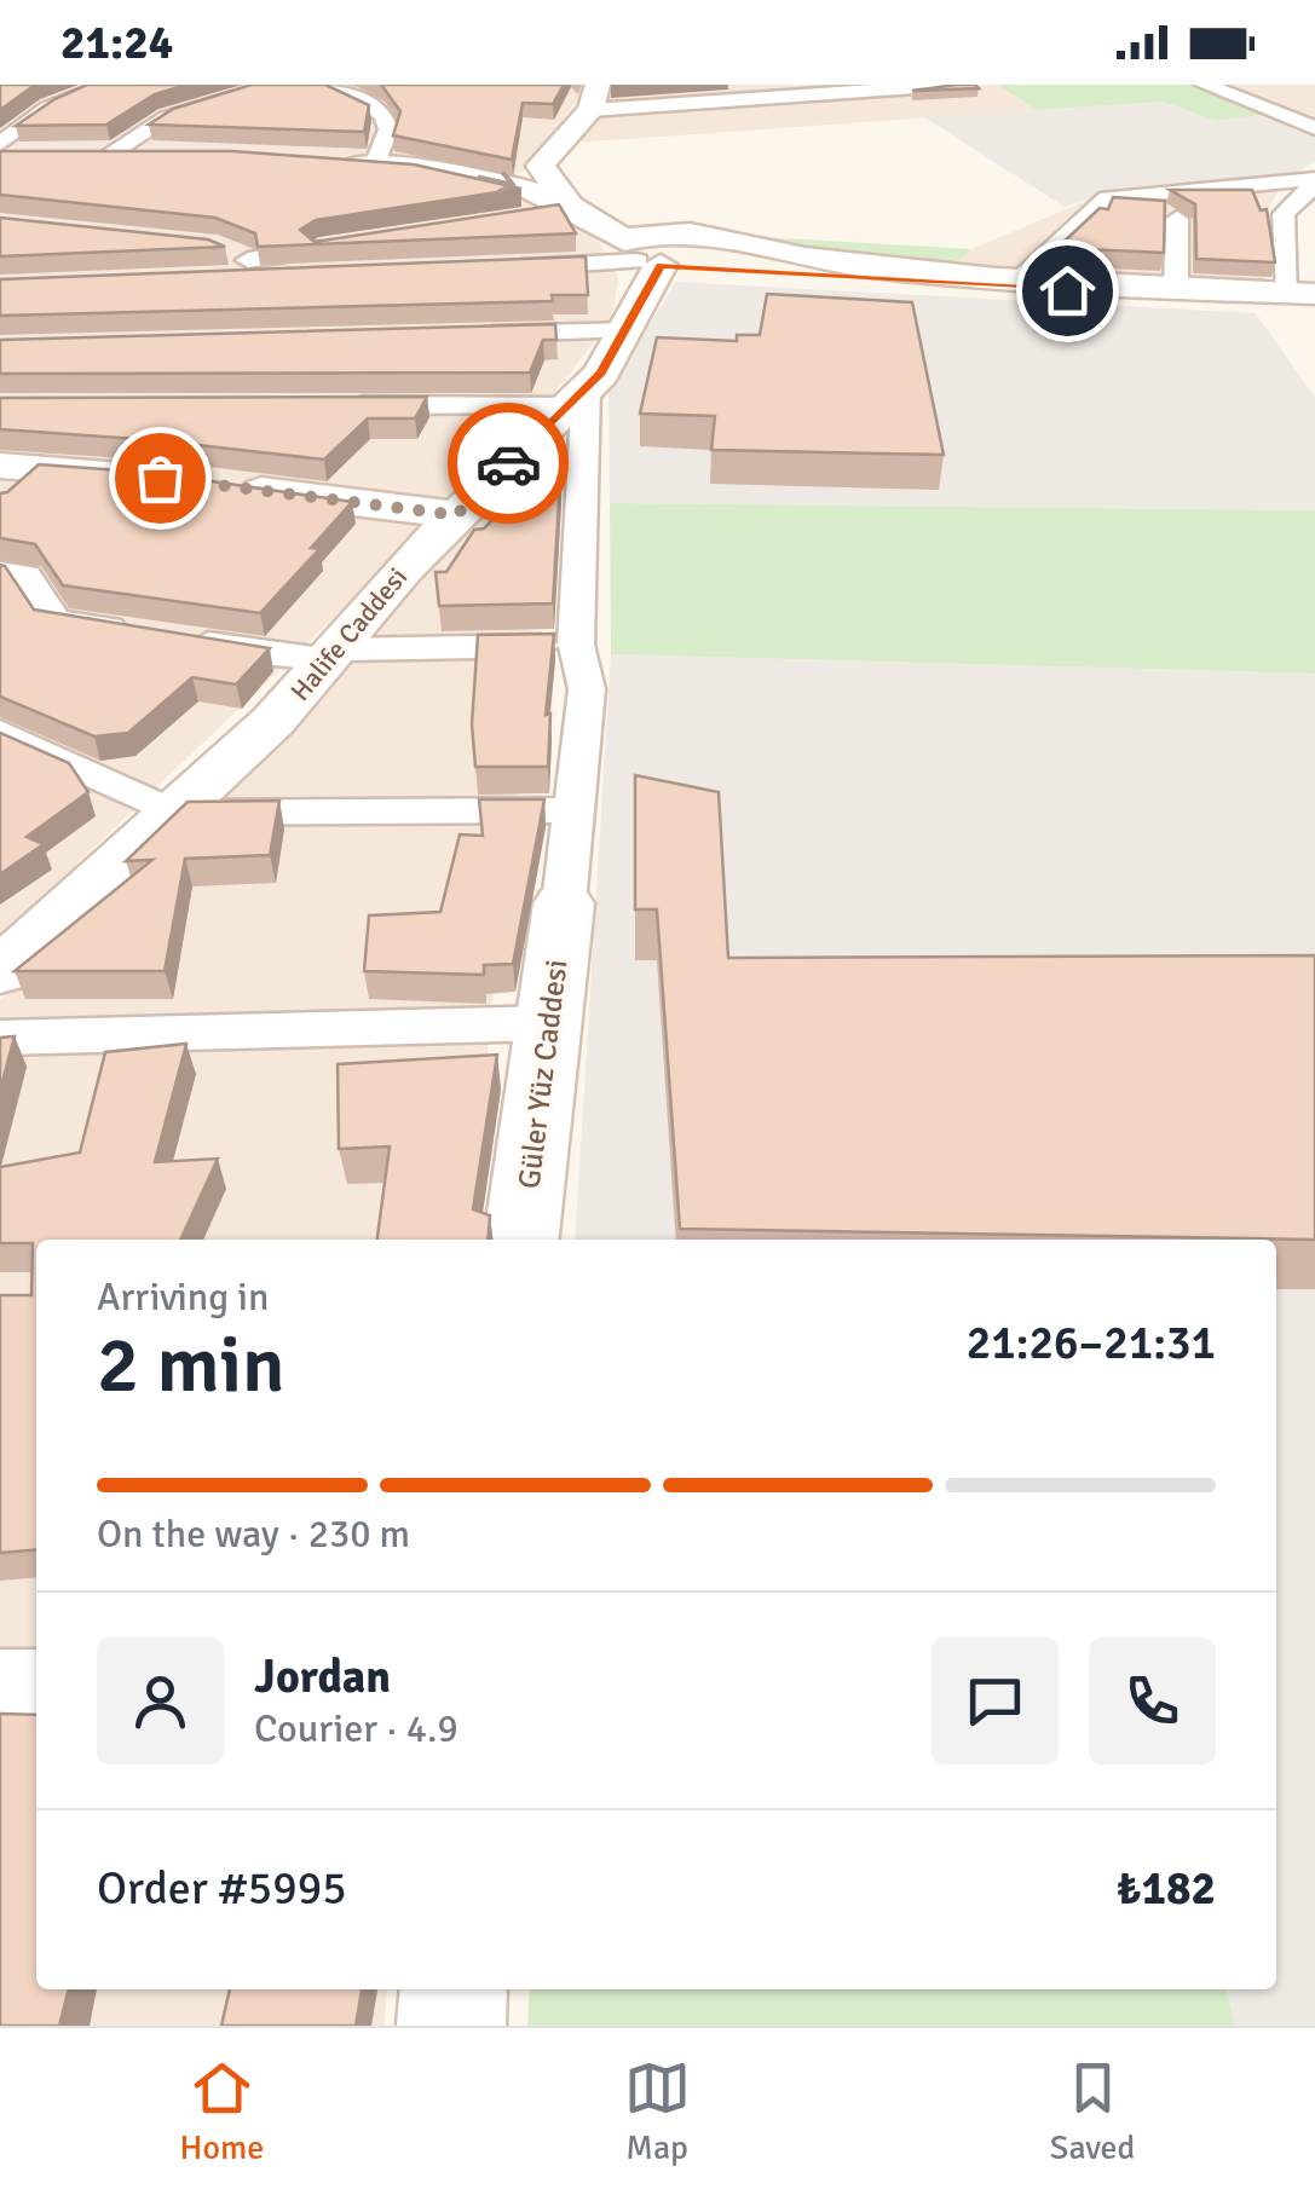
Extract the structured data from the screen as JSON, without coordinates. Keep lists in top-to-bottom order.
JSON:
{
  "streets": {
    "main road": ["Halife Caddesi", "Güler Yüz Caddesi"]
  },
  "page": {
    "status": "21:24",
    "heading": ["2 min", "Arriving in", "21:26–21:31"],
    "panel": [
      "Jordan",
      "Courier · 4.9",
      "Order #5995",
      "₺182"
    ],
    "bar": "On the way · 230 m",
    "tabs": ["Home", "Map", "Saved"]
  }
}
